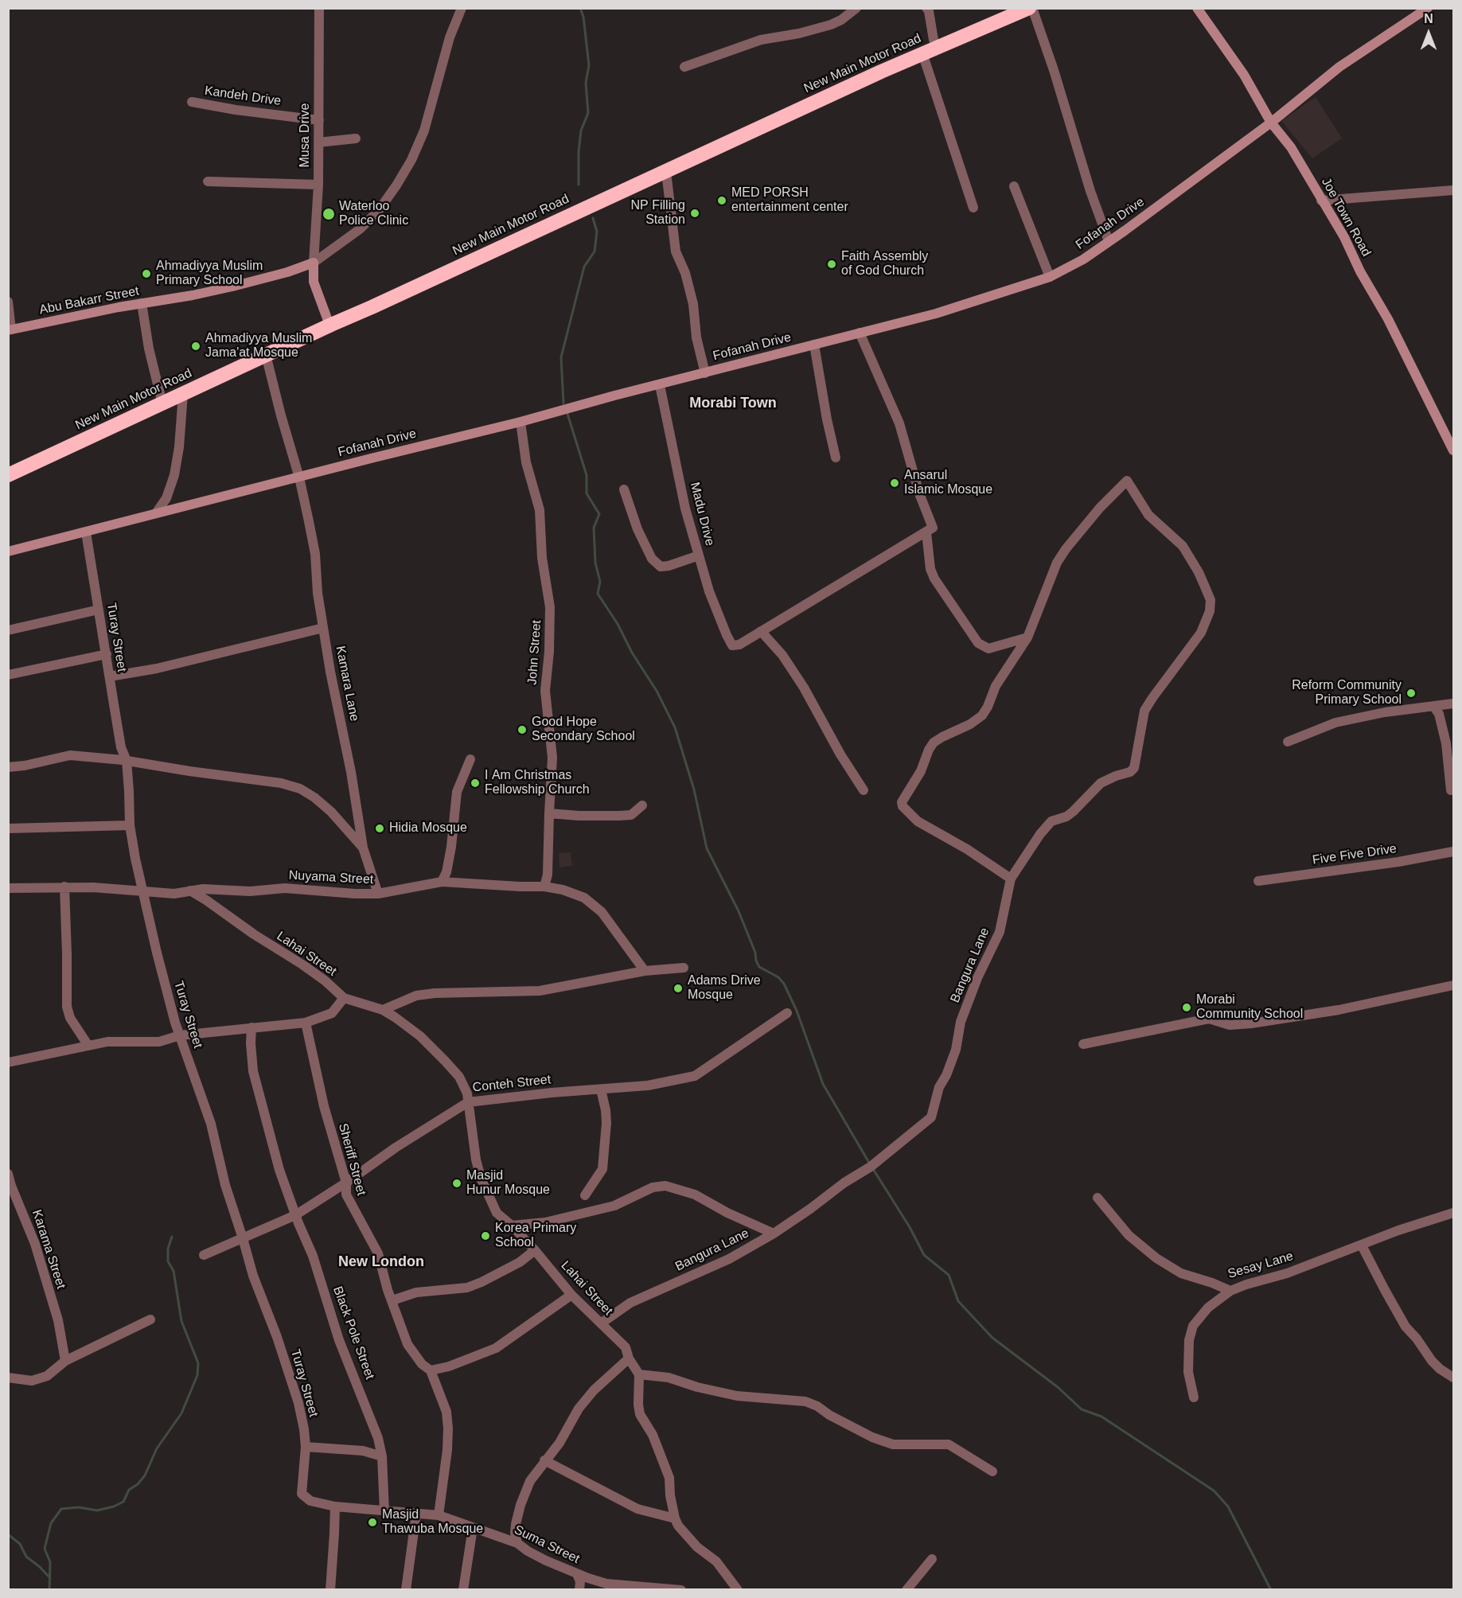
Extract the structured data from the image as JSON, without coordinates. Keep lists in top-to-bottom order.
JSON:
{
  "streets": {
    "highway": ["New Main Motor Road"],
    "street": [
      "Kandeh Drive",
      "Musa Drive",
      "Joe Town Road",
      "Fofanah Drive",
      "Abu Bakarr Street",
      "Madu Drive",
      "Turay Street",
      "John Street",
      "Kamara Lane",
      "Five Five Drive",
      "Nuyama Street",
      "Lahai Street",
      "Bangura Lane",
      "Conteh Street",
      "Sheriff Street",
      "Karama Street",
      "Sesay Lane",
      "Black Pole Street",
      "Suma Street"
    ]
  },
  "crossings": [
    ["New Main Motor Road", "Kamara Lane"],
    ["Kandeh Drive", "Musa Drive"],
    ["Musa Drive", "Abu Bakarr Street"],
    ["Joe Town Road", "Fofanah Drive"],
    ["Fofanah Drive", "Madu Drive"],
    ["Fofanah Drive", "Turay Street"],
    ["Fofanah Drive", "John Street"],
    ["Fofanah Drive", "Kamara Lane"],
    ["Turay Street", "Nuyama Street"],
    ["Turay Street", "Conteh Street"],
    ["Turay Street", "Suma Street"],
    ["John Street", "Nuyama Street"],
    ["Kamara Lane", "Nuyama Street"],
    ["Nuyama Street", "Lahai Street"],
    ["Lahai Street", "Bangura Lane"],
    ["Lahai Street", "Conteh Street"],
    ["Conteh Street", "Sheriff Street"],
    ["Conteh Street", "Black Pole Street"],
    ["Black Pole Street", "Suma Street"]
  ],
  "districts": ["Morabi Town", "New London"],
  "places": [
    "MED PORSH entertainment center",
    "NP Filling Station",
    "Waterloo Police Clinic",
    "Faith Assembly of God Church",
    "Ahmadiyya Muslim Primary School",
    "Ahmadiyya Muslim Jama'at Mosque",
    "Ansarul Islamic Mosque",
    "Reform Community Primary School",
    "Good Hope Secondary School",
    "I Am Christmas Fellowship Church",
    "Hidia Mosque",
    "Adams Drive Mosque",
    "Morabi Community School",
    "Masjid Hunur Mosque",
    "Korea Primary School",
    "Masjid Thawuba Mosque"
  ],
  "north": "top"
}
